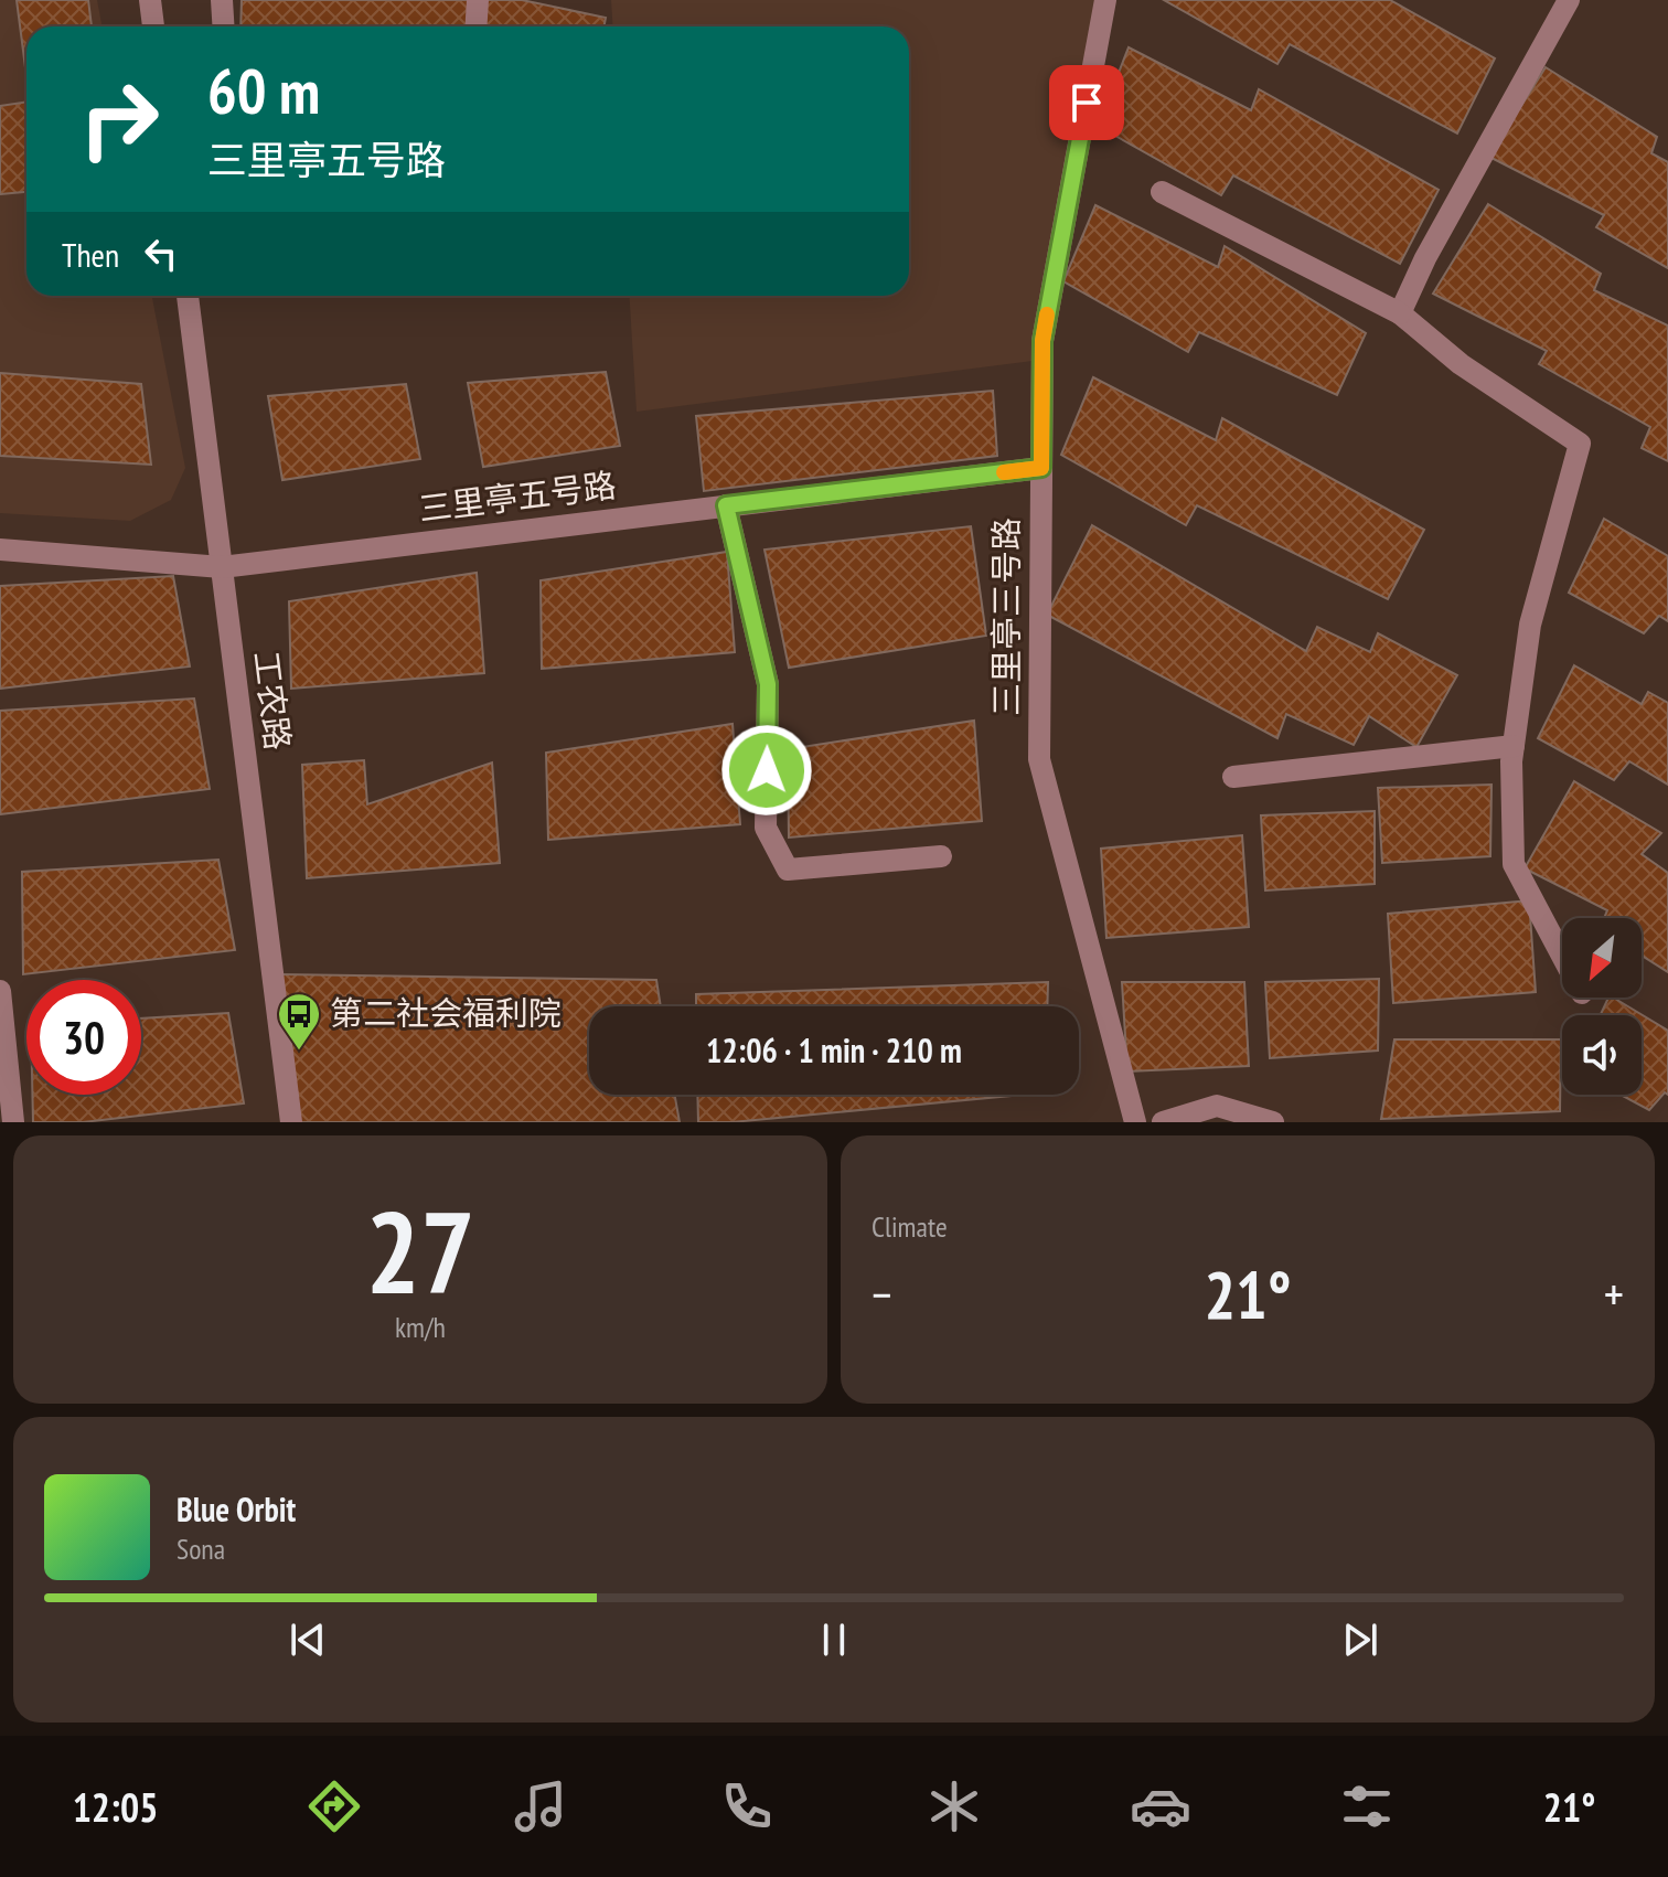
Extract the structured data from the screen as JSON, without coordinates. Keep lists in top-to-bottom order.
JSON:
{
  "streets": {
    "street": ["三里亭五号路", "三里亭三号路", "工农路"]
  },
  "crossings": [
    ["三里亭五号路", "三里亭三号路"],
    ["三里亭五号路", "工农路"]
  ],
  "places": {
    "bus stop": ["第二社会福利院"]
  },
  "north": "bottom left",
  "page": {
    "turn": ["60 m", "三里亭五号路"],
    "then": "Then",
    "limit": "30",
    "trip": "12:06 · 1 min · 210 m",
    "tile": [
      ["27", "km/h"],
      "Climate"
    ],
    "heat": ["−", "21°", "+"],
    "song": ["Blue Orbit", "Sona"],
    "tabs": ["12:05", "21°"]
  }
}
